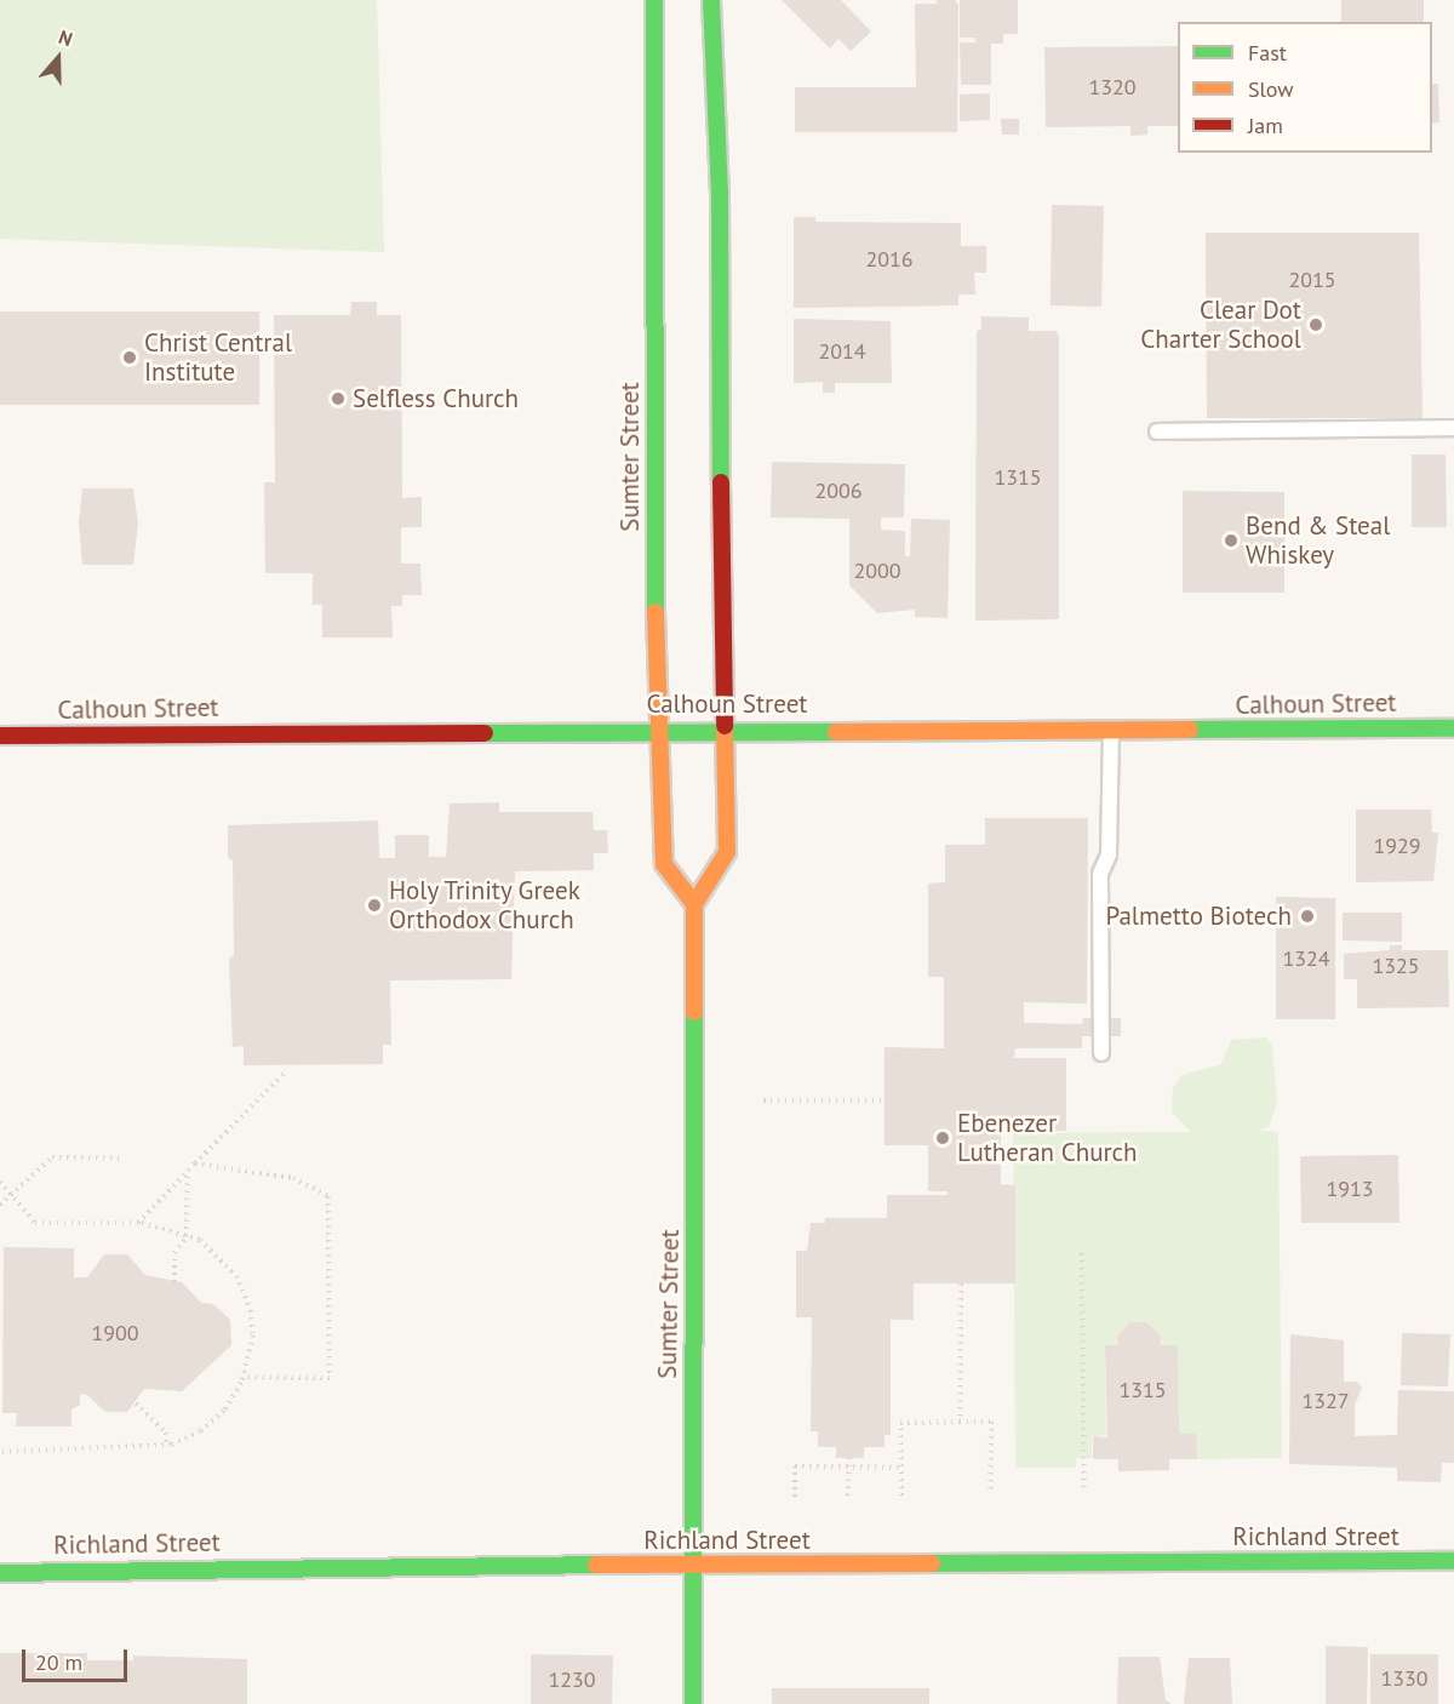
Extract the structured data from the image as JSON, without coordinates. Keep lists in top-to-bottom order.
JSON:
{
  "streets": {
    "street": ["Sumter Street", "Calhoun Street", "Richland Street"]
  },
  "crossings": [
    ["Sumter Street", "Calhoun Street"],
    ["Sumter Street", "Richland Street"]
  ],
  "places": [
    "Clear Dot Charter School",
    "Christ Central Institute",
    "Selfless Church",
    "Bend & Steal Whiskey",
    "Holy Trinity Greek Orthodox Church",
    "Palmetto Biotech",
    "Ebenezer Lutheran Church"
  ],
  "house_numbers": [
    "1320",
    "2016",
    "2015",
    "2014",
    "1315",
    "2006",
    "2000",
    "1929",
    "1324",
    "1325",
    "1913",
    "1900",
    "1315",
    "1327",
    "1330",
    "1230"
  ],
  "legend": ["Fast", "Slow", "Jam"],
  "scale_bar": "20 m",
  "north": "top"
}
